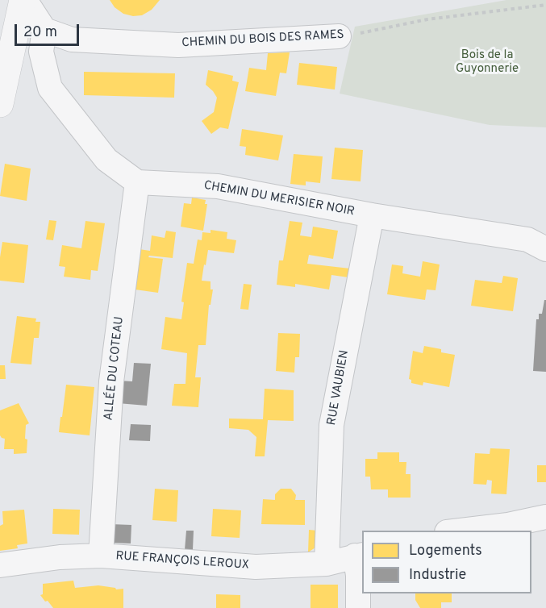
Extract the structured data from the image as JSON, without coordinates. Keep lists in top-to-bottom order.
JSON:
{
  "streets": {
    "street": [
      "CHEMIN DU BOIS DES RAMES",
      "CHEMIN DU MERISIER NOIR",
      "ALLÉE DU COTEAU",
      "RUE VAUBIEN",
      "RUE FRANÇOIS LEROUX"
    ]
  },
  "crossings": [
    ["CHEMIN DU MERISIER NOIR", "ALLÉE DU COTEAU"],
    ["CHEMIN DU MERISIER NOIR", "RUE VAUBIEN"],
    ["ALLÉE DU COTEAU", "RUE FRANÇOIS LEROUX"],
    ["RUE VAUBIEN", "RUE FRANÇOIS LEROUX"]
  ],
  "parks": ["Bois de la Guyonnerie"],
  "legend": ["Logements", "Industrie"],
  "scale_bar": "20 m"
}
